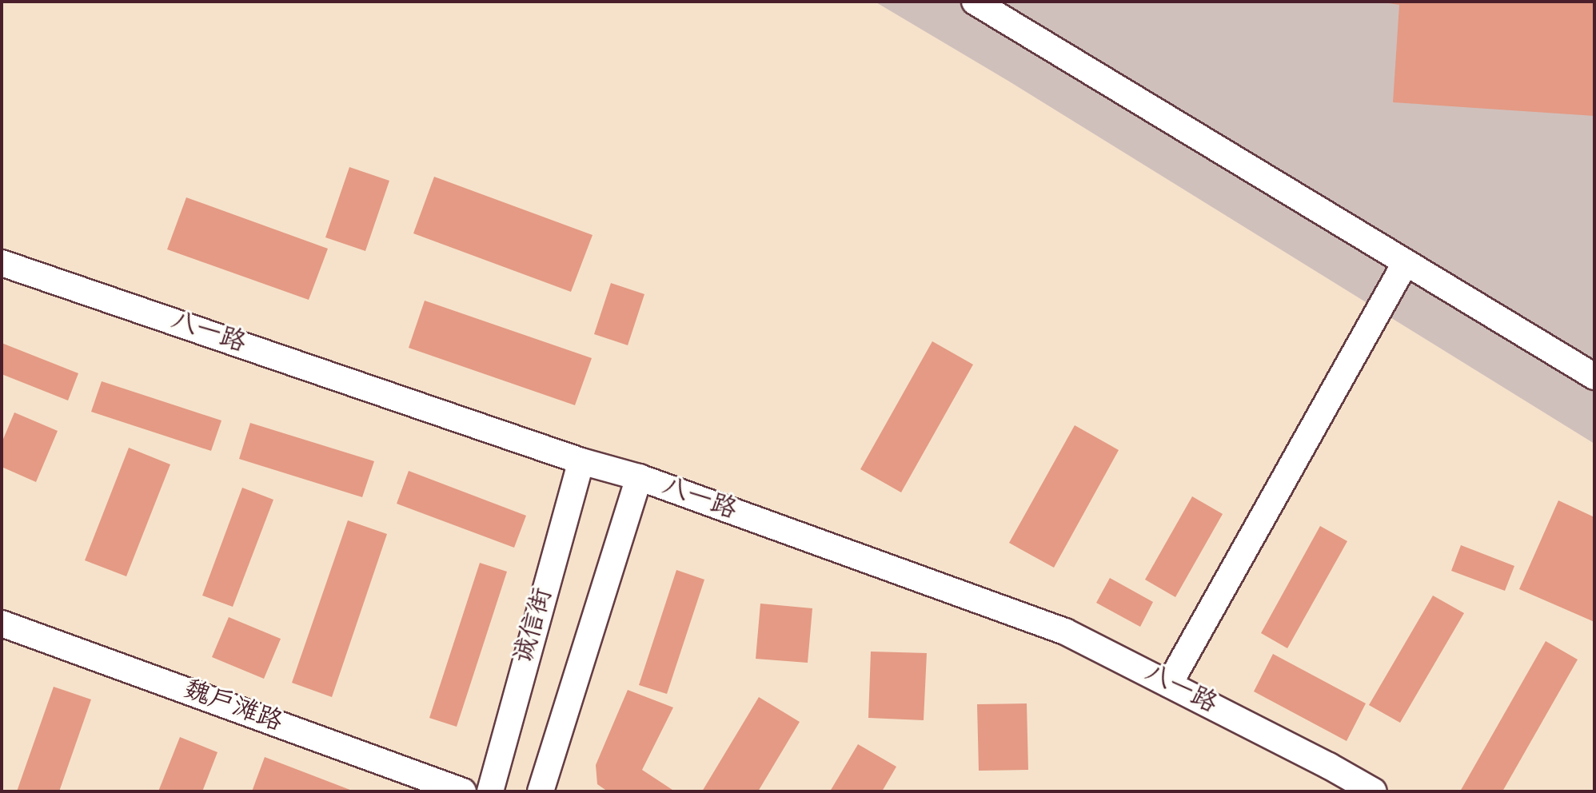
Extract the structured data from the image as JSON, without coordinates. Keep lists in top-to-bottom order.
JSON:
{
  "streets": {
    "street": ["八一路", "诚信街", "魏户滩路"]
  },
  "crossings": [
    ["八一路", "诚信街"]
  ]
}
